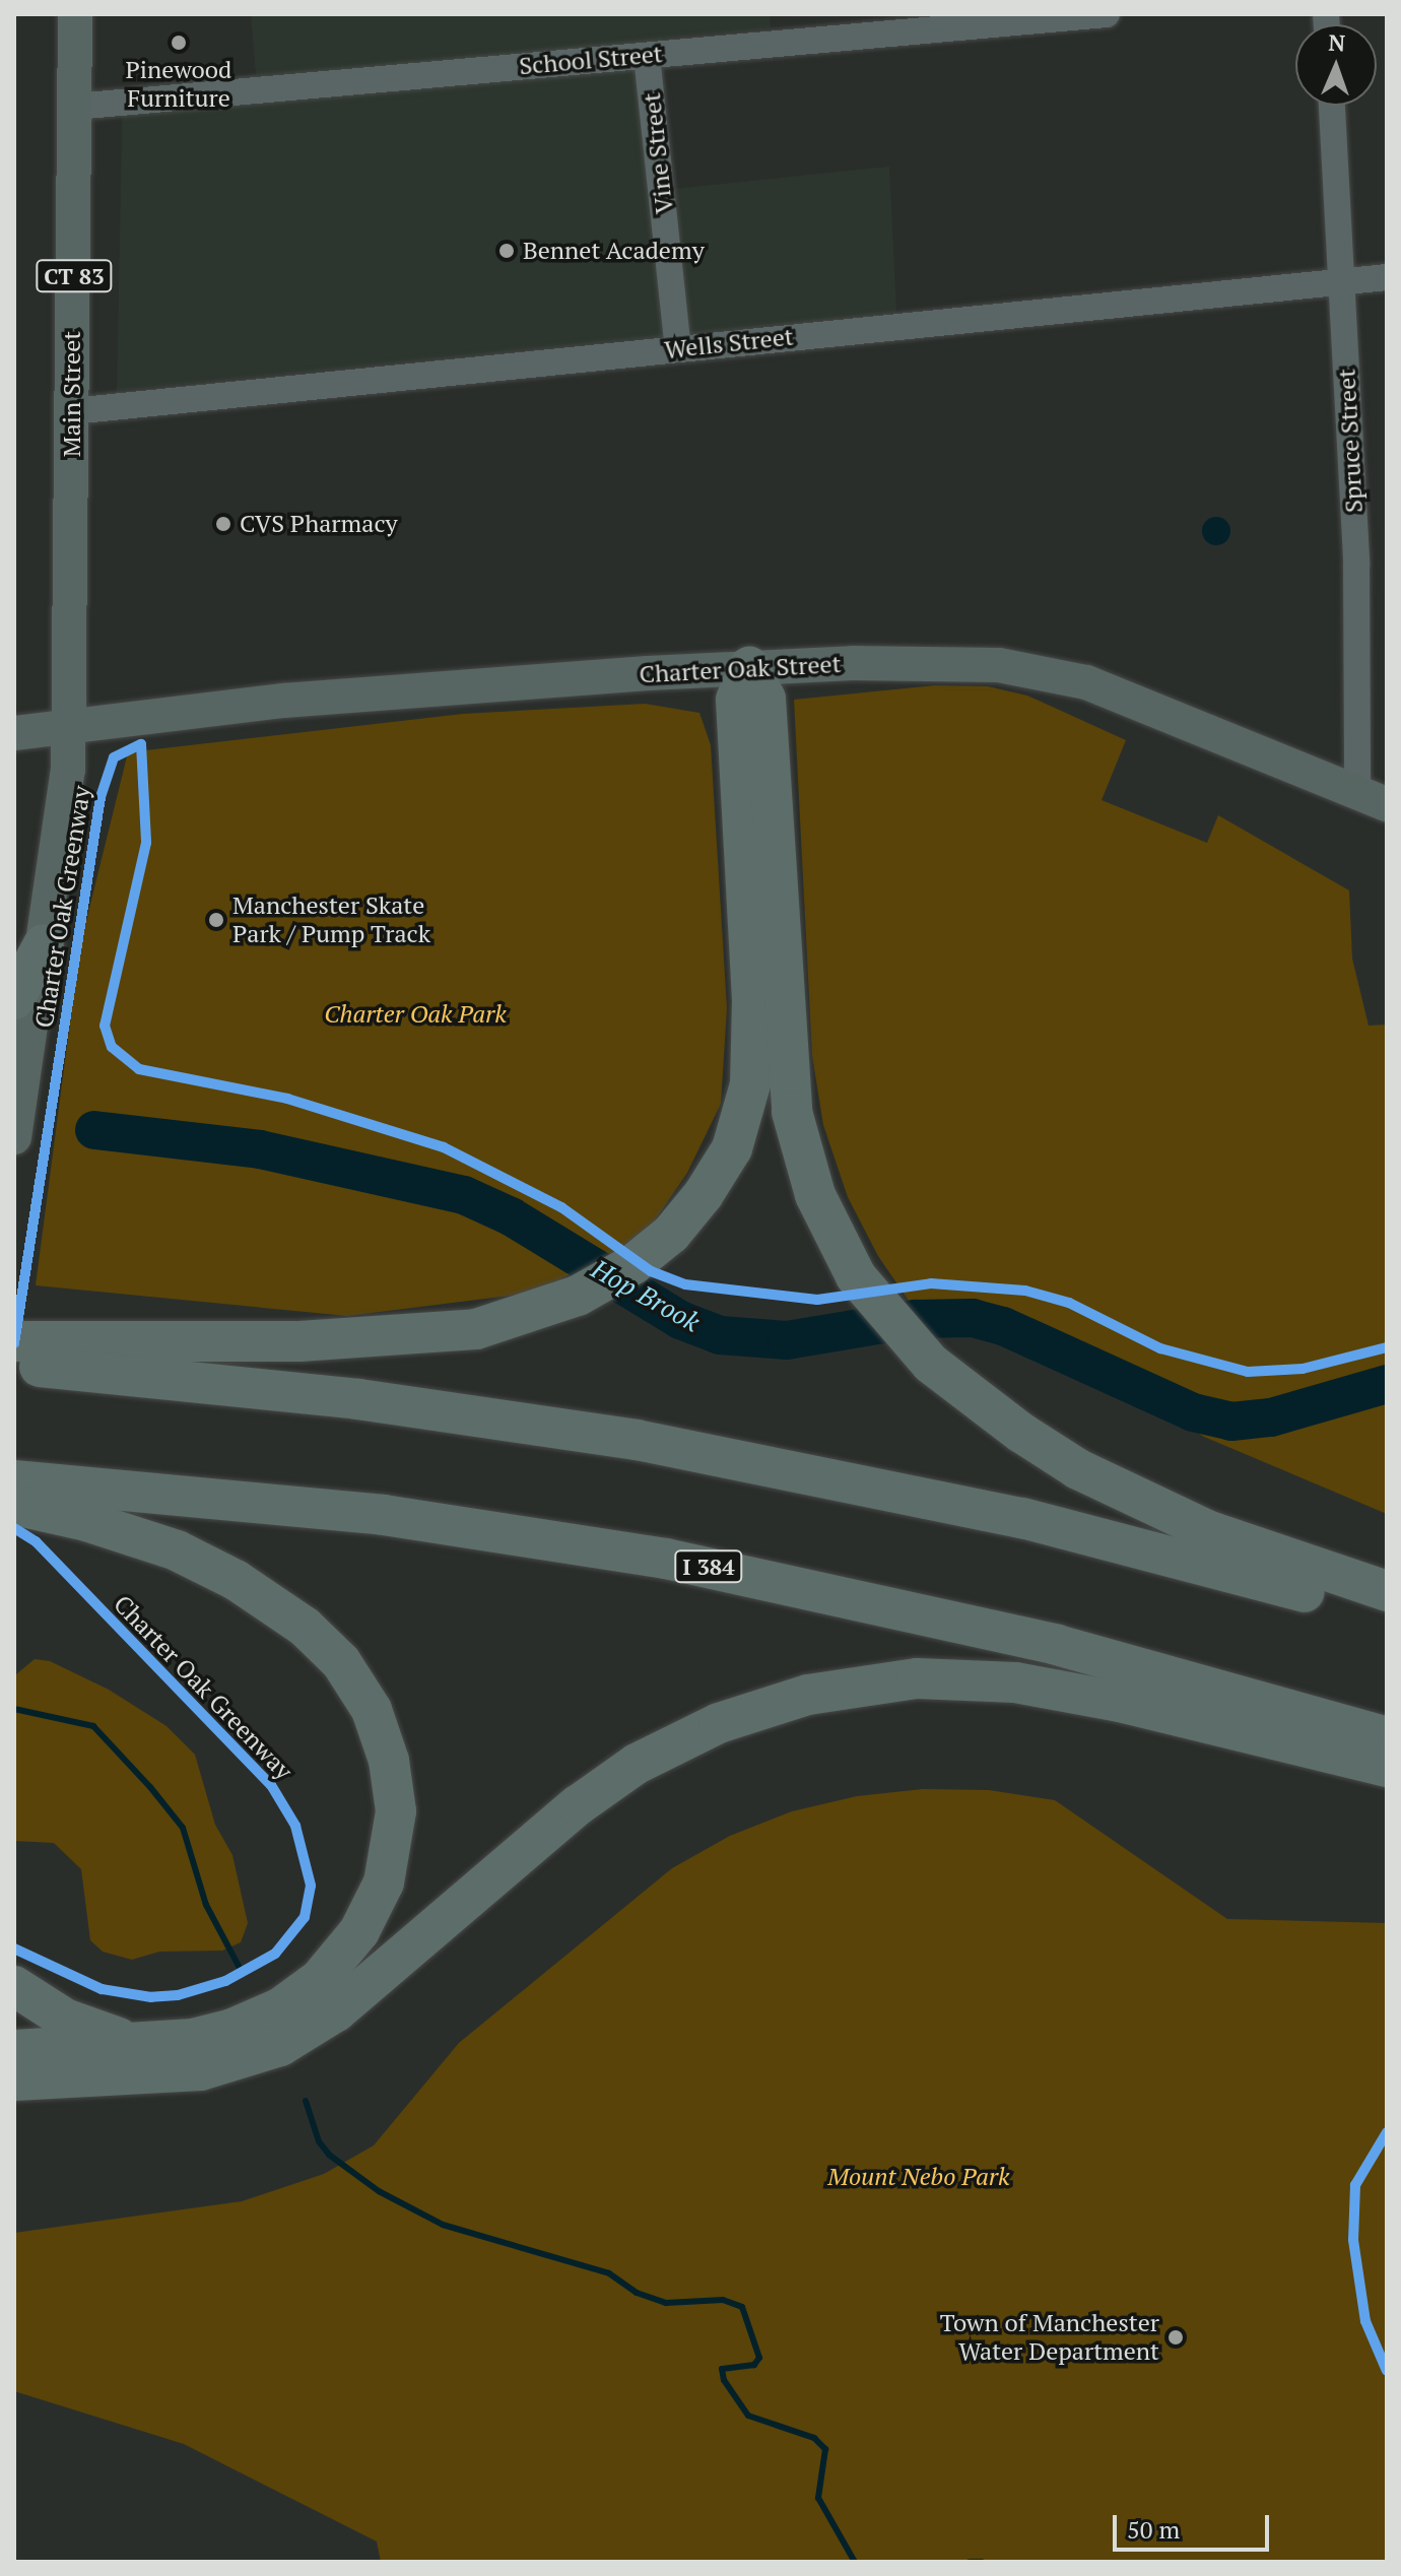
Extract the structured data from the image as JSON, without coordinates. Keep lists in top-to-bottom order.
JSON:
{
  "streets": {
    "highway": ["I 384"],
    "main road": ["CT 83", "Main Street", "Charter Oak Street"],
    "street": [
      "School Street",
      "Vine Street",
      "Wells Street",
      "Spruce Street"
    ],
    "cycle path": ["Charter Oak Greenway"]
  },
  "crossings": [
    ["School Street", "Vine Street"],
    ["School Street", "Main Street"],
    ["Vine Street", "Wells Street"],
    ["CT 83", "Main Street"],
    ["CT 83", "Charter Oak Street"],
    ["Wells Street", "Main Street"],
    ["Wells Street", "Spruce Street"],
    ["Main Street", "Charter Oak Street"],
    ["Spruce Street", "Charter Oak Street"]
  ],
  "water": ["Hop Brook"],
  "parks": ["Charter Oak Park", "Mount Nebo Park"],
  "places": [
    "Pinewood Furniture",
    "Bennet Academy",
    "CVS Pharmacy",
    "Manchester Skate Park / Pump Track",
    "Town of Manchester Water Department"
  ],
  "scale_bar": "50 m",
  "north": "top"
}
